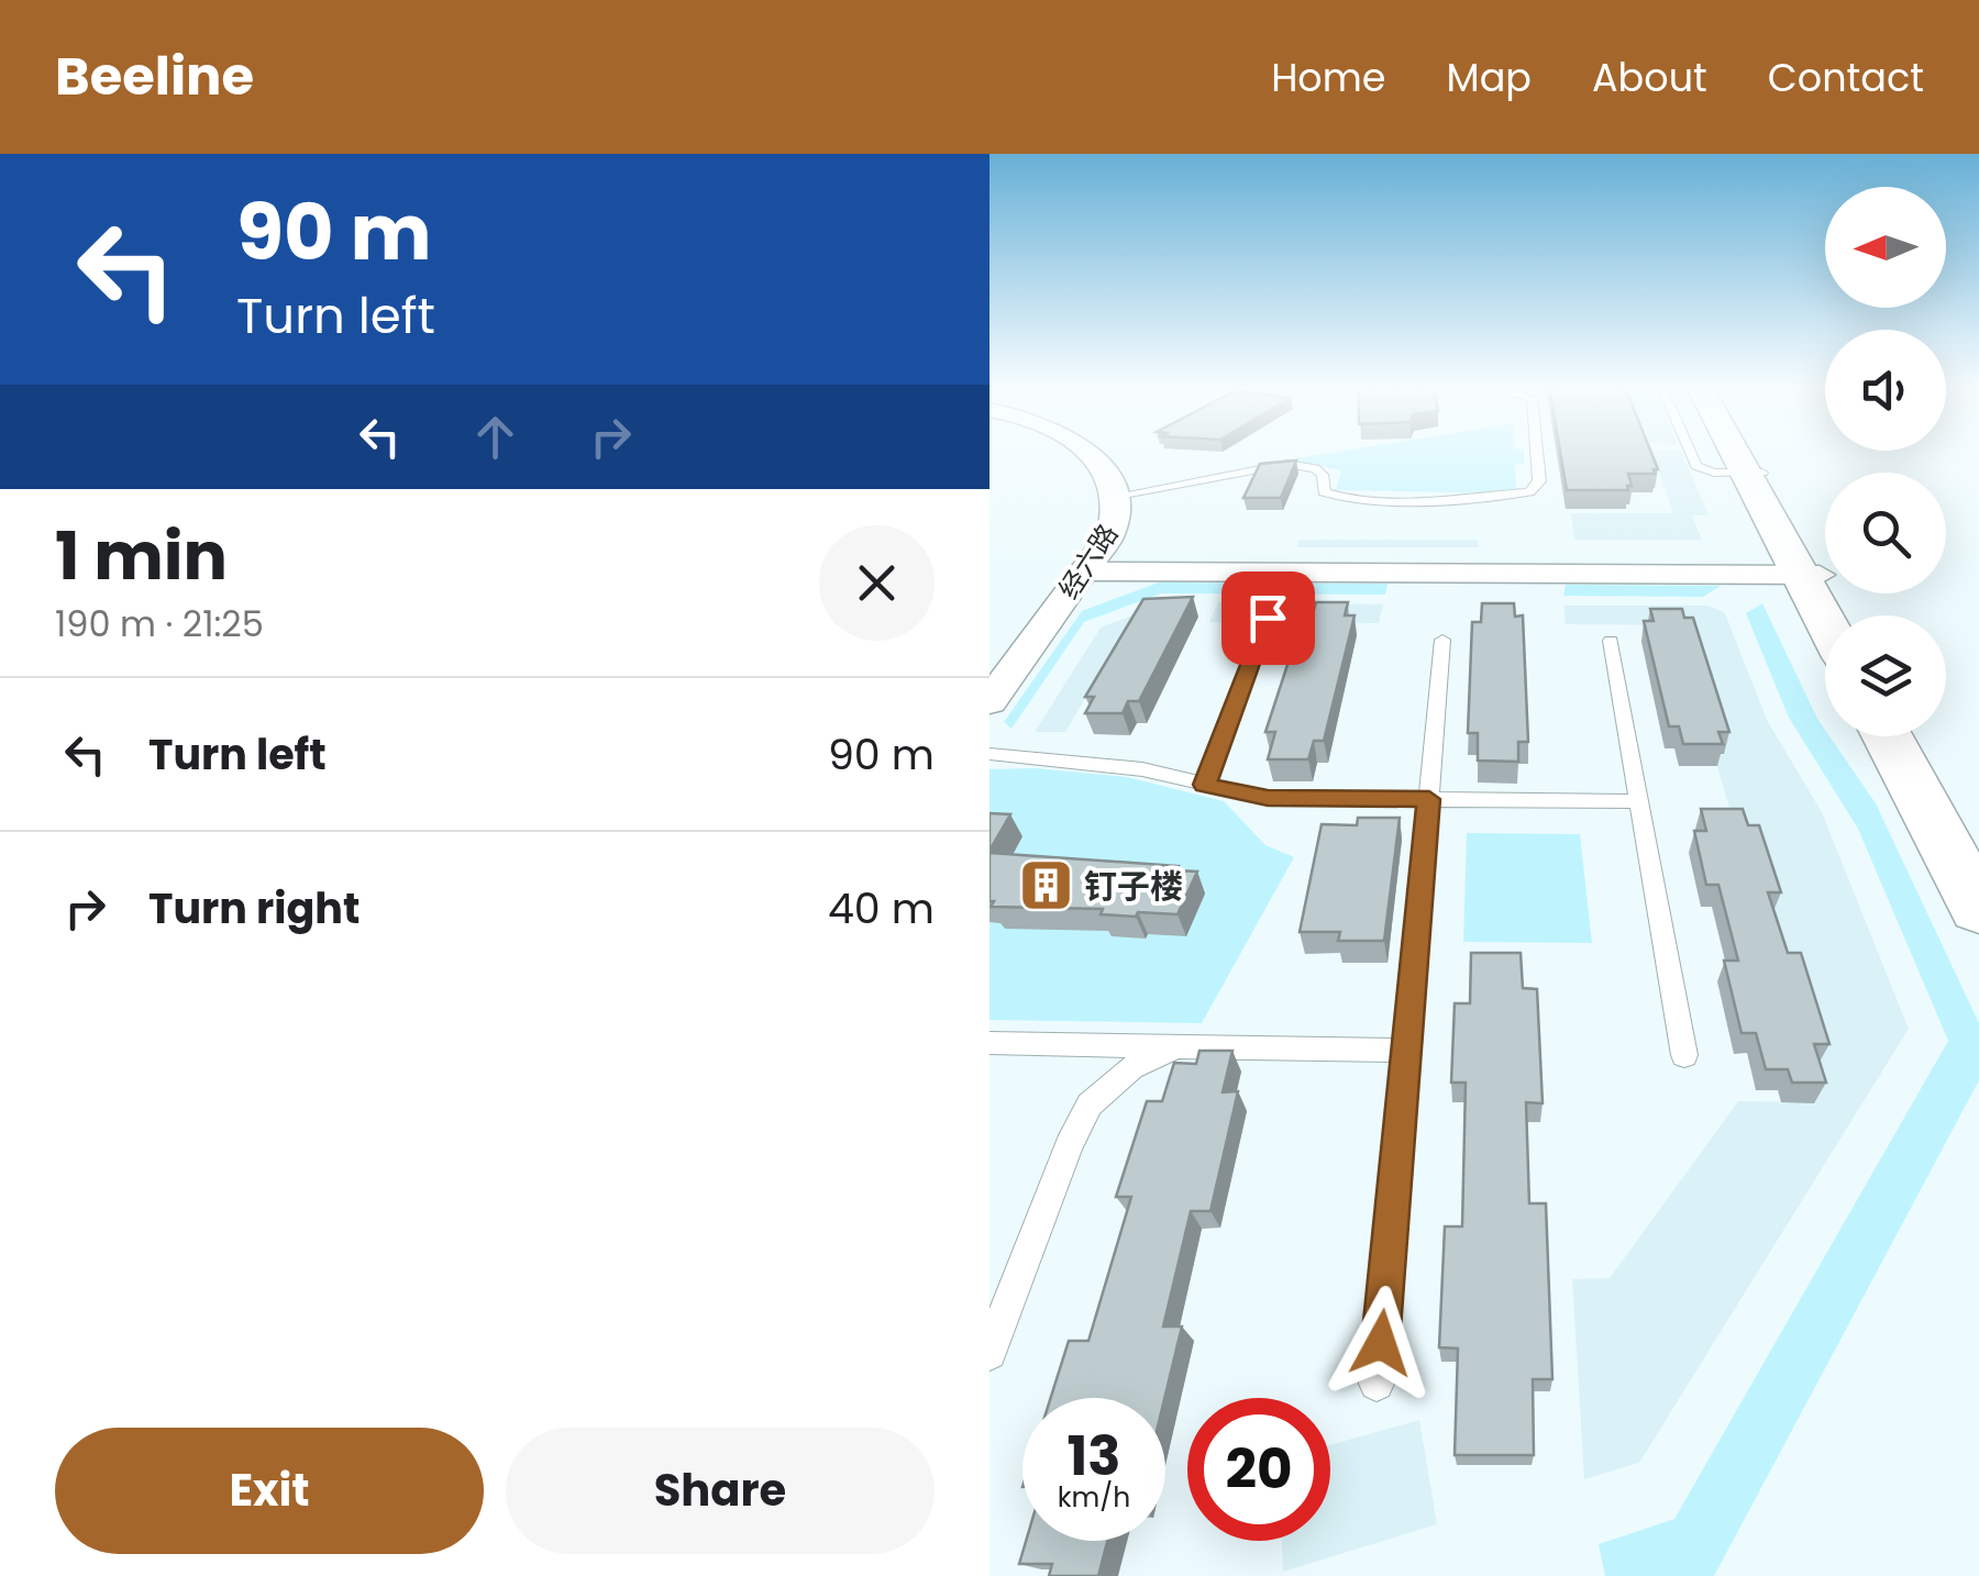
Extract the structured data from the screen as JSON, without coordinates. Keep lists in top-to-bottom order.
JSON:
{
  "streets": {
    "street": ["经六路"]
  },
  "places": {
    "building": ["钉子楼"]
  },
  "north": "left",
  "page": {
    "header": "Beeline",
    "nav": [
      "Home",
      "Map",
      "About",
      "Contact"
    ],
    "turn": ["90 m", "Turn left"],
    "heading": ["1 min", "190 m · 21:25"],
    "list": [
      {
        "name": "Turn left",
        "value": "90 m"
      },
      {
        "name": "Turn right",
        "value": "40 m"
      }
    ],
    "speed": "13 km/h",
    "limit": "20",
    "buttons": ["Exit", "Share"]
  }
}
